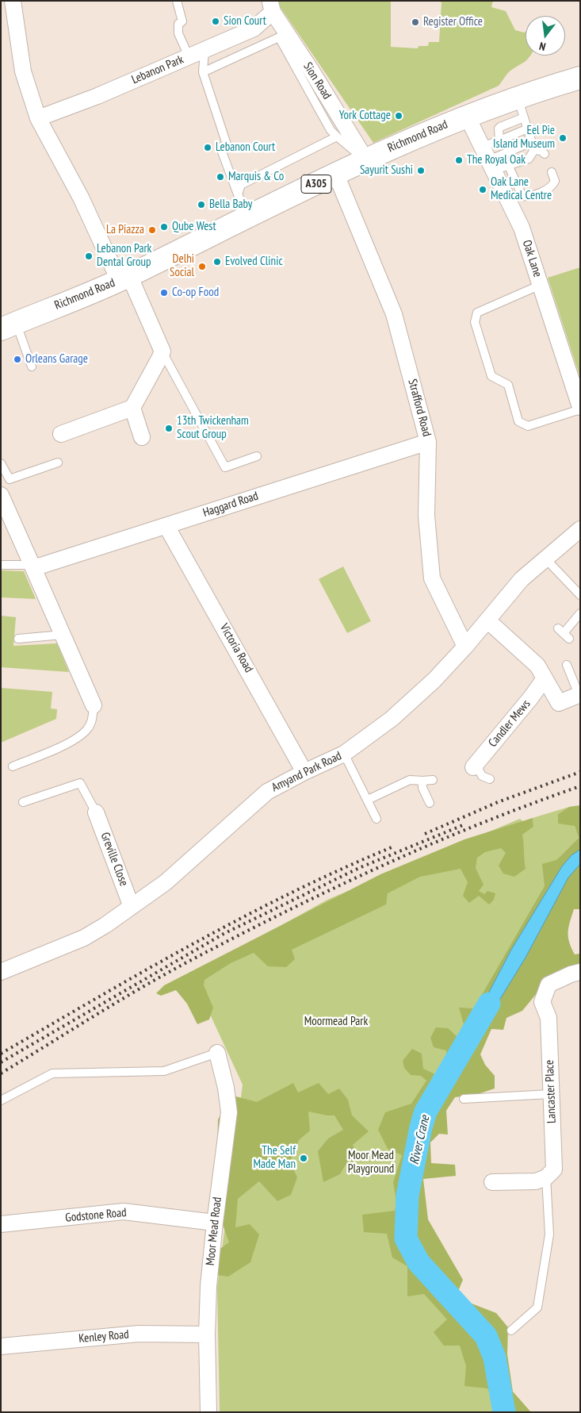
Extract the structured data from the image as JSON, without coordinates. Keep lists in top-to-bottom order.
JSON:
{
  "streets": {
    "main road": ["Richmond Road", "A305"],
    "street": [
      "Lebanon Park",
      "Sion Road",
      "Oak Lane",
      "Strafford Road",
      "Haggard Road",
      "Victoria Road",
      "Candler Mews",
      "Amyand Park Road",
      "Greville Close",
      "Lancaster Place",
      "Godstone Road",
      "Moor Mead Road",
      "Kenley Road"
    ]
  },
  "crossings": [
    ["Lebanon Park", "Sion Road"],
    ["Sion Road", "Richmond Road"],
    ["Richmond Road", "A305"],
    ["Richmond Road", "Oak Lane"],
    ["Richmond Road", "Strafford Road"],
    ["Strafford Road", "Haggard Road"],
    ["Strafford Road", "Amyand Park Road"],
    ["Haggard Road", "Victoria Road"],
    ["Victoria Road", "Amyand Park Road"],
    ["Amyand Park Road", "Greville Close"],
    ["Godstone Road", "Moor Mead Road"],
    ["Moor Mead Road", "Kenley Road"]
  ],
  "water": ["River Crane"],
  "parks": ["Moormead Park", "Moor Mead Playground"],
  "places": [
    "Sion Court",
    "Register Office",
    "York Cottage",
    "Eel Pie Island Museum",
    "Lebanon Court",
    "The Royal Oak",
    "Sayurit Sushi",
    "Marquis & Co",
    "Oak Lane Medical Centre",
    "Bella Baby",
    "Qube West",
    "La Piazza",
    "Lebanon Park Dental Group",
    "Evolved Clinic",
    "Delhi Social",
    "Co-op Food",
    "Orleans Garage",
    "13th Twickenham Scout Group",
    "The Self Made Man"
  ],
  "north": "bottom"
}
